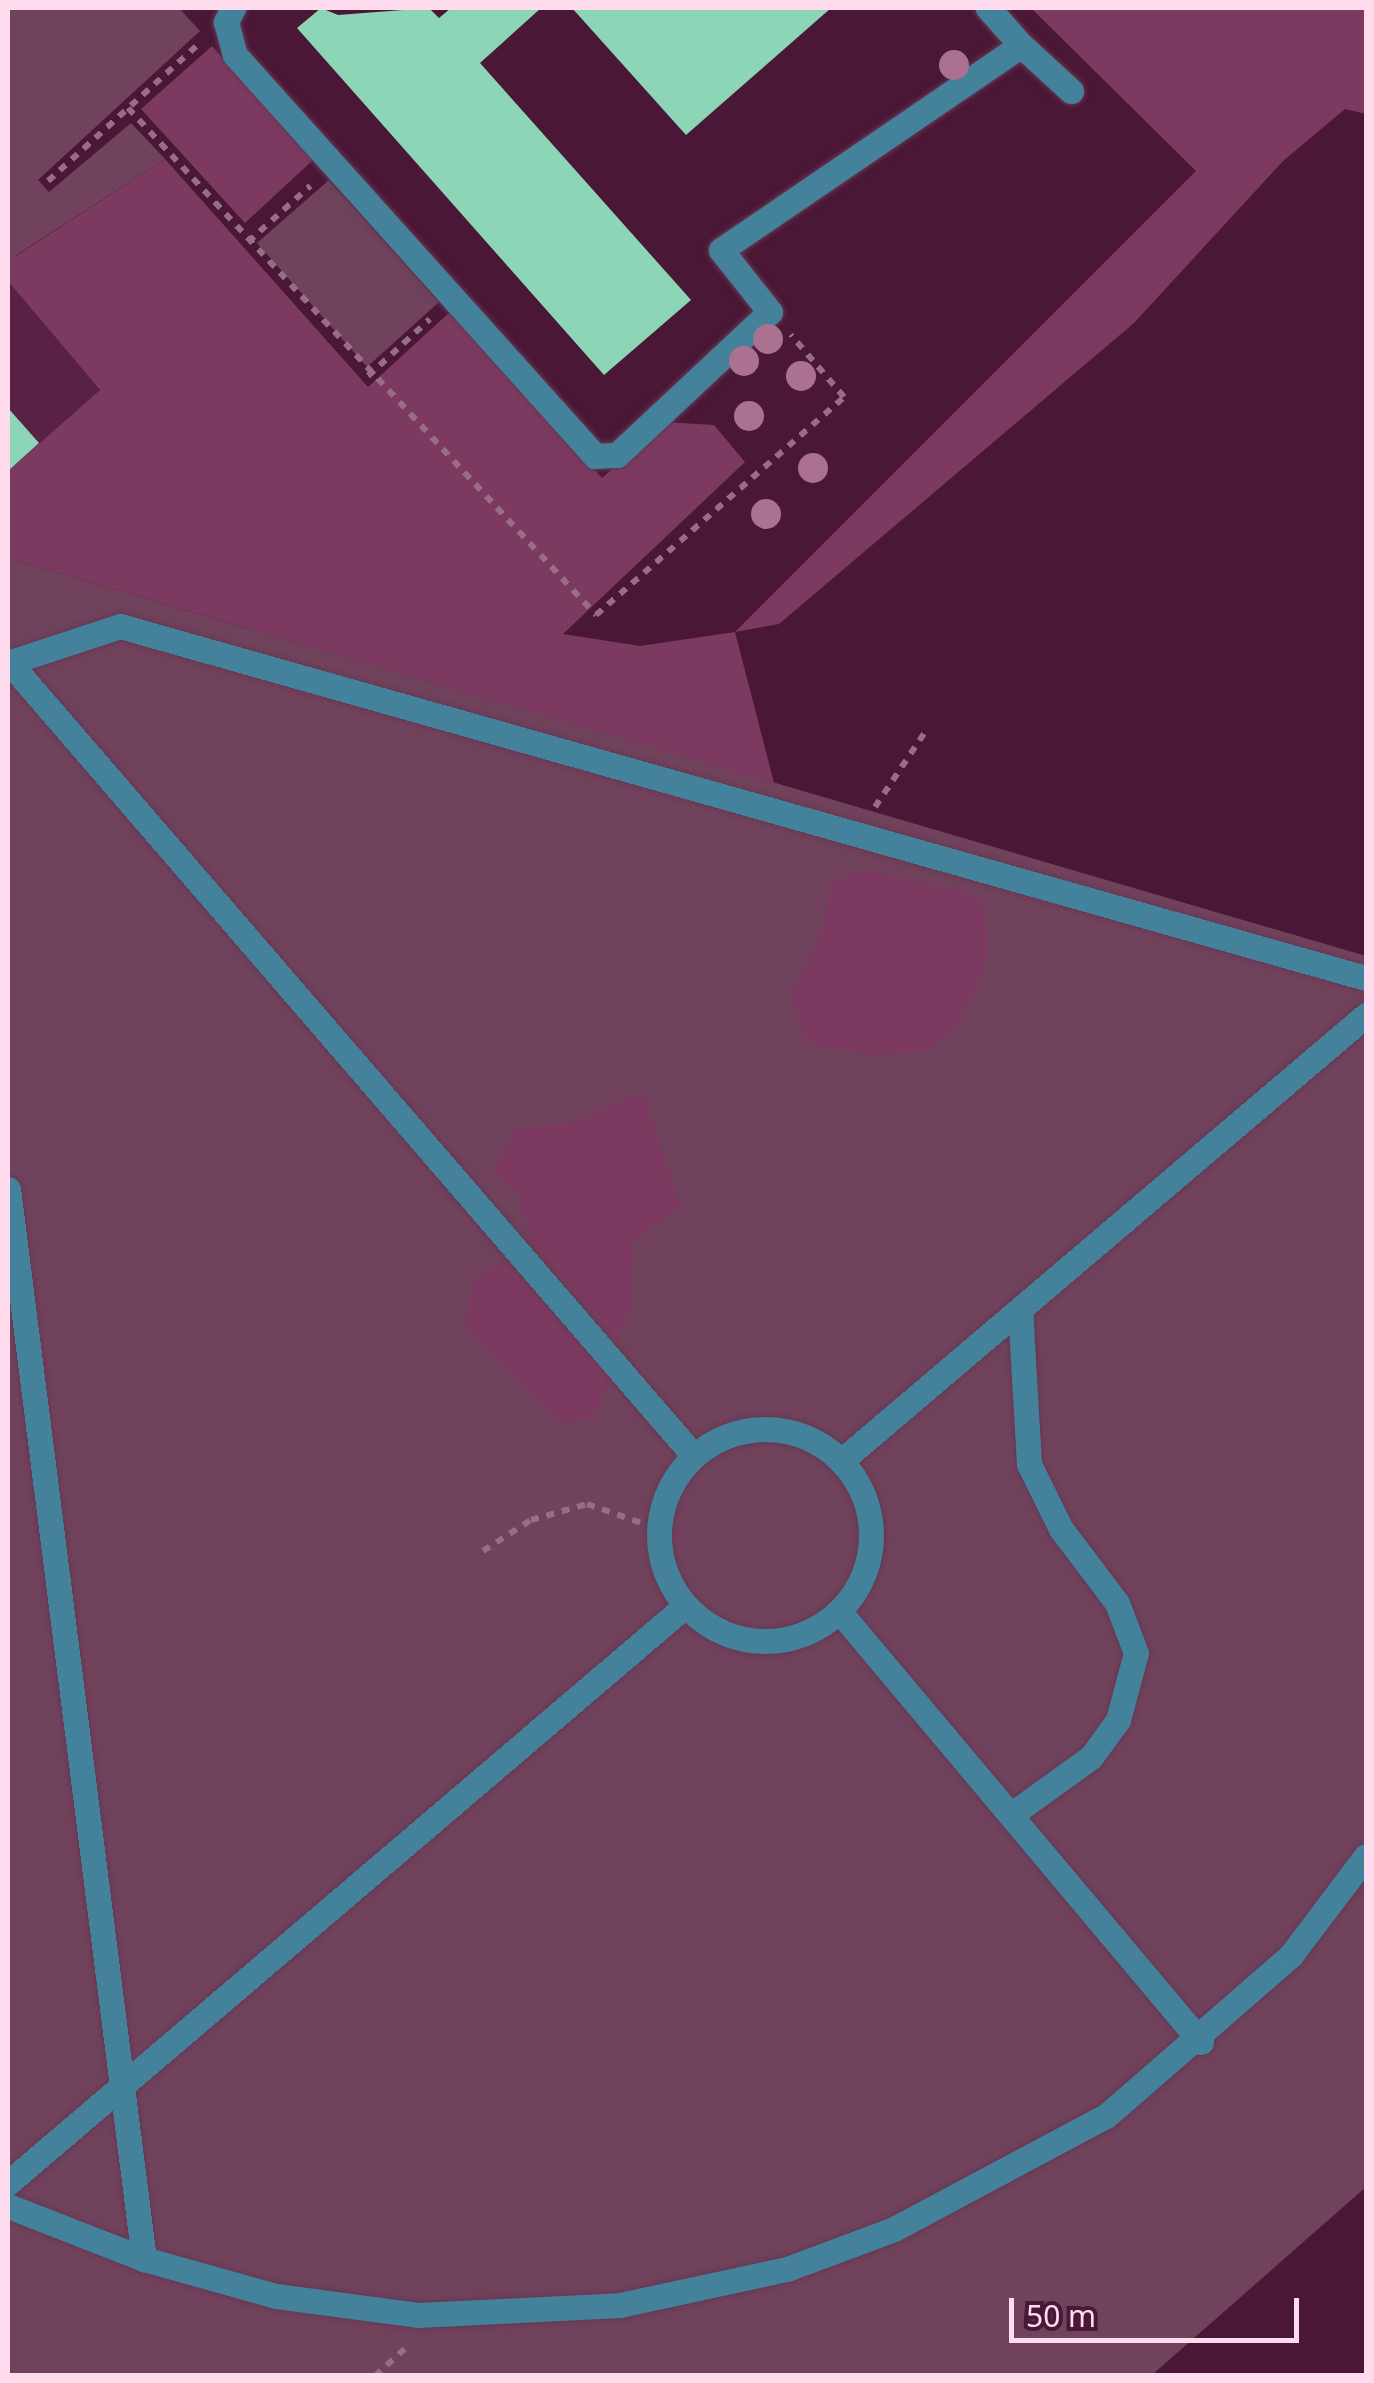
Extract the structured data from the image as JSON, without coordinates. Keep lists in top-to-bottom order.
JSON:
{
  "scale_bar": "50 m"
}
